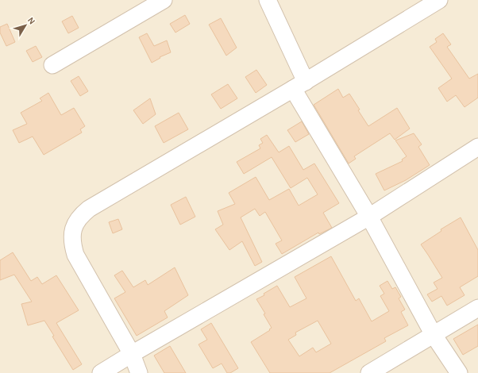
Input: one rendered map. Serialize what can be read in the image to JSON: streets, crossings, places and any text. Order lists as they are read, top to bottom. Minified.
{"north":"top right"}
